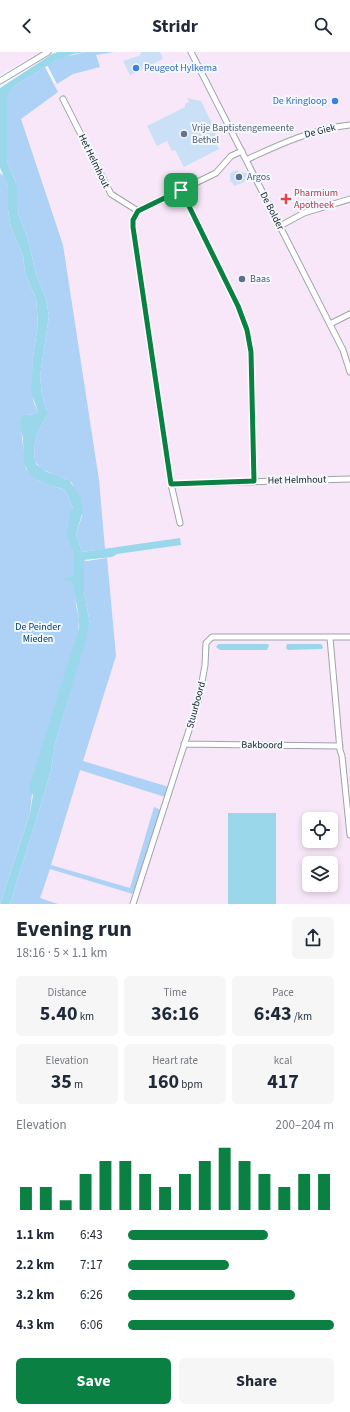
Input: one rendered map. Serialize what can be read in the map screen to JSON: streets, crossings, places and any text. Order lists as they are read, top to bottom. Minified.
{"streets":{"street":["De Giek","Het Helmhout","De Bolder","Stuurboord","Bakboord"]},"crossings":[["De Giek","De Bolder"],["Stuurboord","Bakboord"]],"parks":["De Peinder Mieden"],"places":{"other":["Peugeot Hylkema","De Kringloop","Vrije Baptistengemeente Bethel","Argos","Baas"],"health":["Pharmium Apotheek"]},"page":{"header":"Stridr","heading":["Evening run","18:16 · 5 × 1.1 km"],"stats":[["Distance","5.40 km"],["Time","36:16"],["Pace","6:43 /km"],["Elevation","35 m"],["Heart rate","160 bpm"],["kcal","417"]],"chart":["Elevation","200–204 m"],"list":[{"name":"1.1 km","note":"6:43"},{"name":"2.2 km","note":"7:17"},{"name":"3.2 km","note":"6:26"},{"name":"4.3 km","note":"6:06"}],"buttons":["Save","Share"]}}
